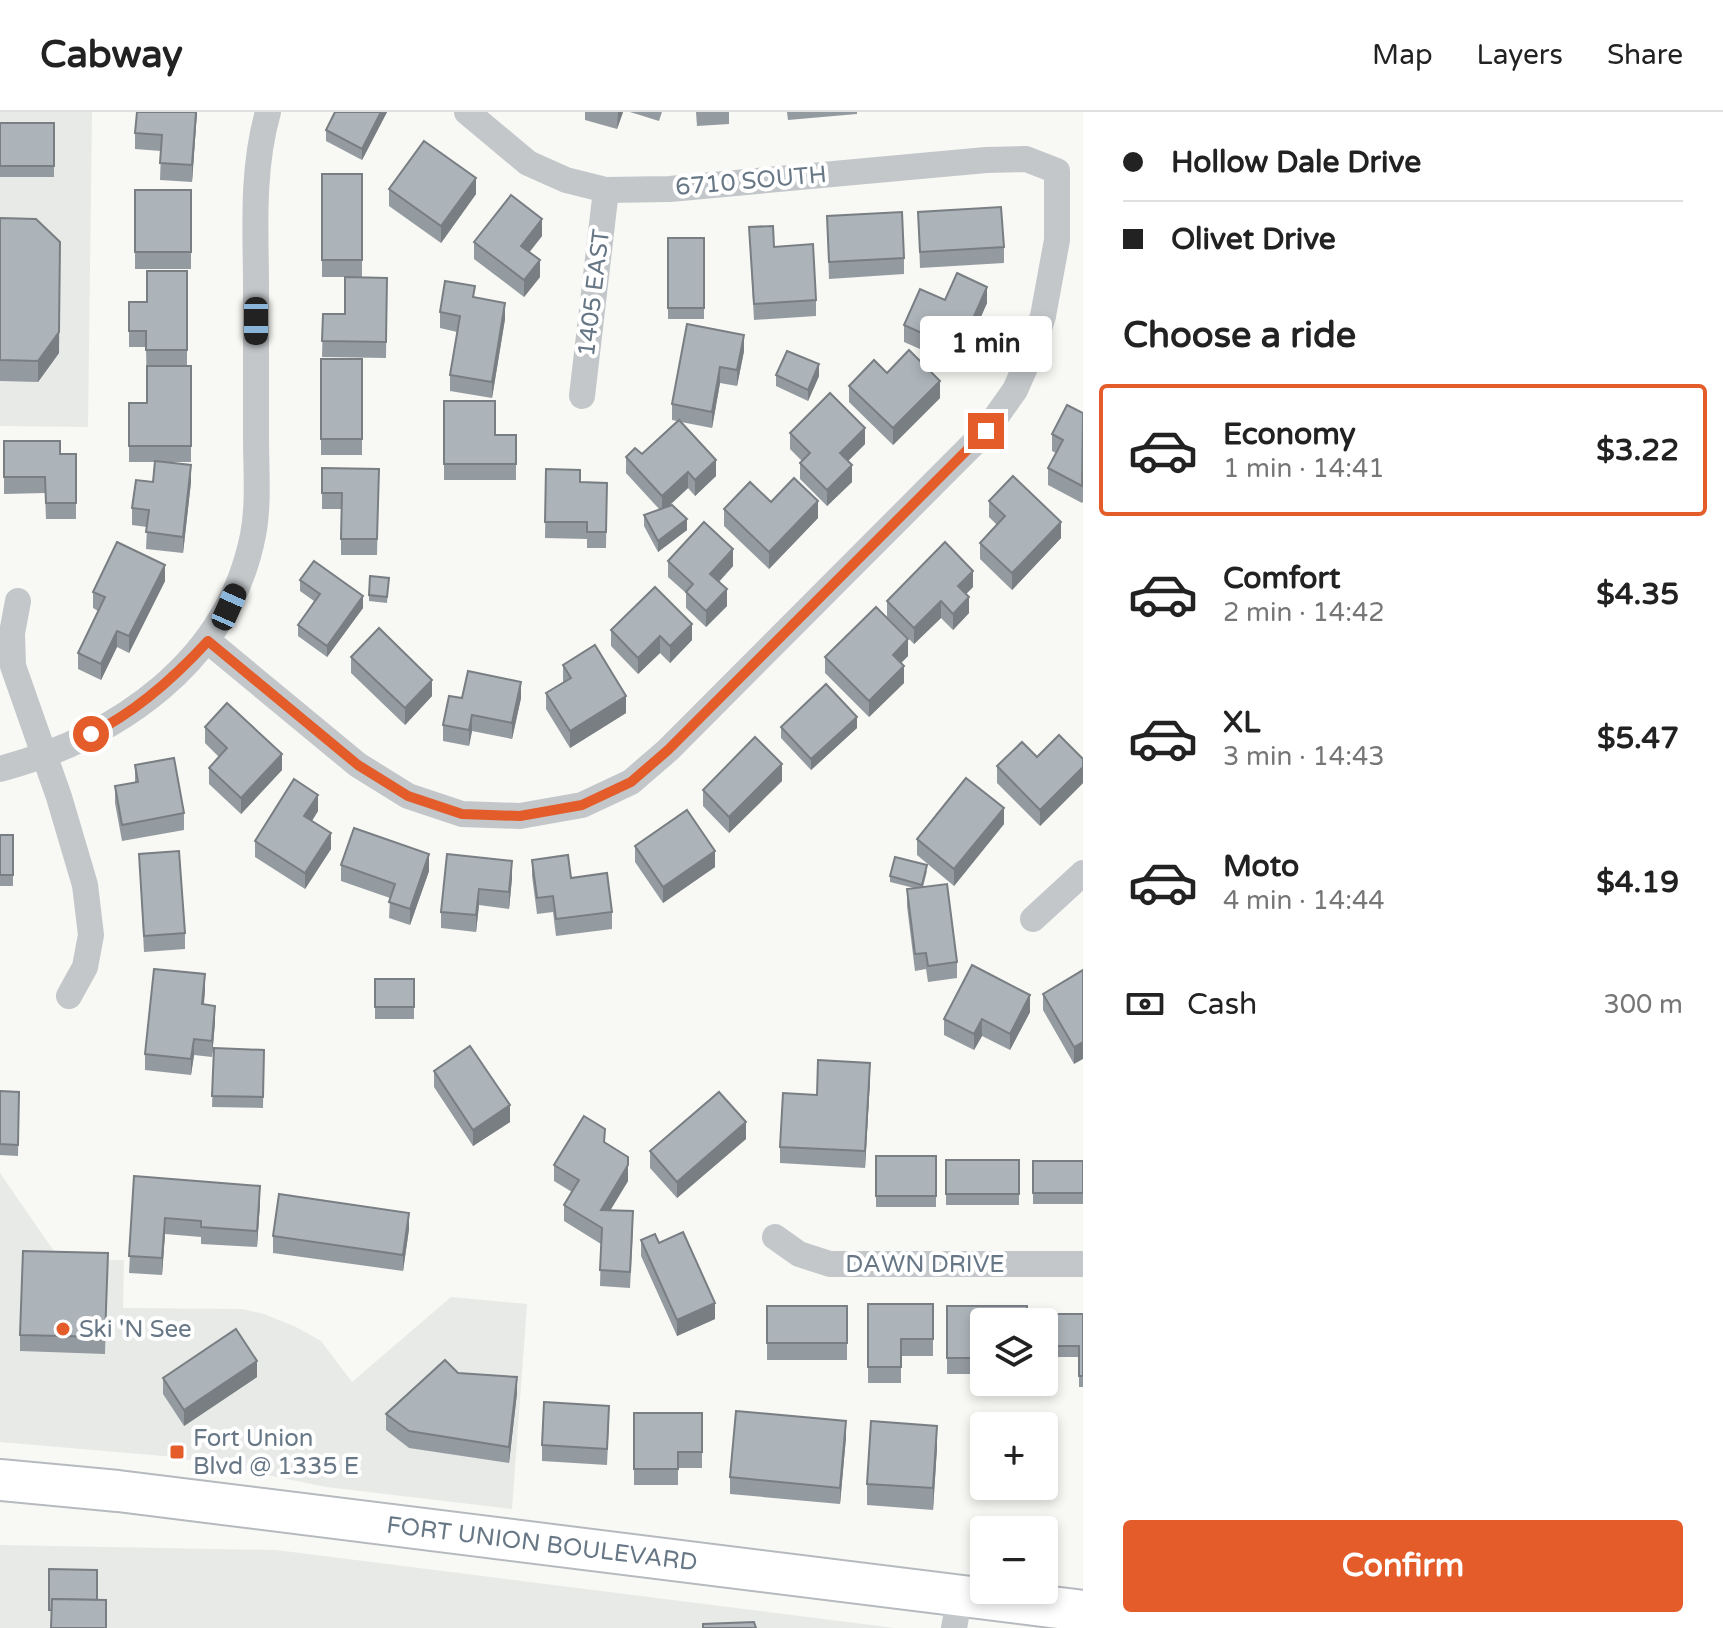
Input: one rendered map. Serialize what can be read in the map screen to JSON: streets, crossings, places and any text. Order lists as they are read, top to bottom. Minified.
{"streets":{"main road":["FORT UNION BOULEVARD"],"street":["6710 SOUTH","1405 EAST","DAWN DRIVE"]},"crossings":[["6710 SOUTH","1405 EAST"]],"places":{"other":["Ski 'N See"],"transit":["Fort Union Blvd @ 1335 E"]},"page":{"header":"Cabway","nav":["Map","Layers","Share"],"banner":["Hollow Dale Drive","Olivet Drive"],"heading":"Choose a ride","bubble":"1 min","list":[{"name":"Economy","note":"1 min · 14:41","value":"$3.22"},{"name":"Comfort","note":"2 min · 14:42","value":"$4.35"},{"name":"XL","note":"3 min · 14:43","value":"$5.47"},{"name":"Moto","note":"4 min · 14:44","value":"$4.19"}],"pay":["Cash","300 m"],"map_buttons":["+","−"],"buttons":"Confirm"}}
